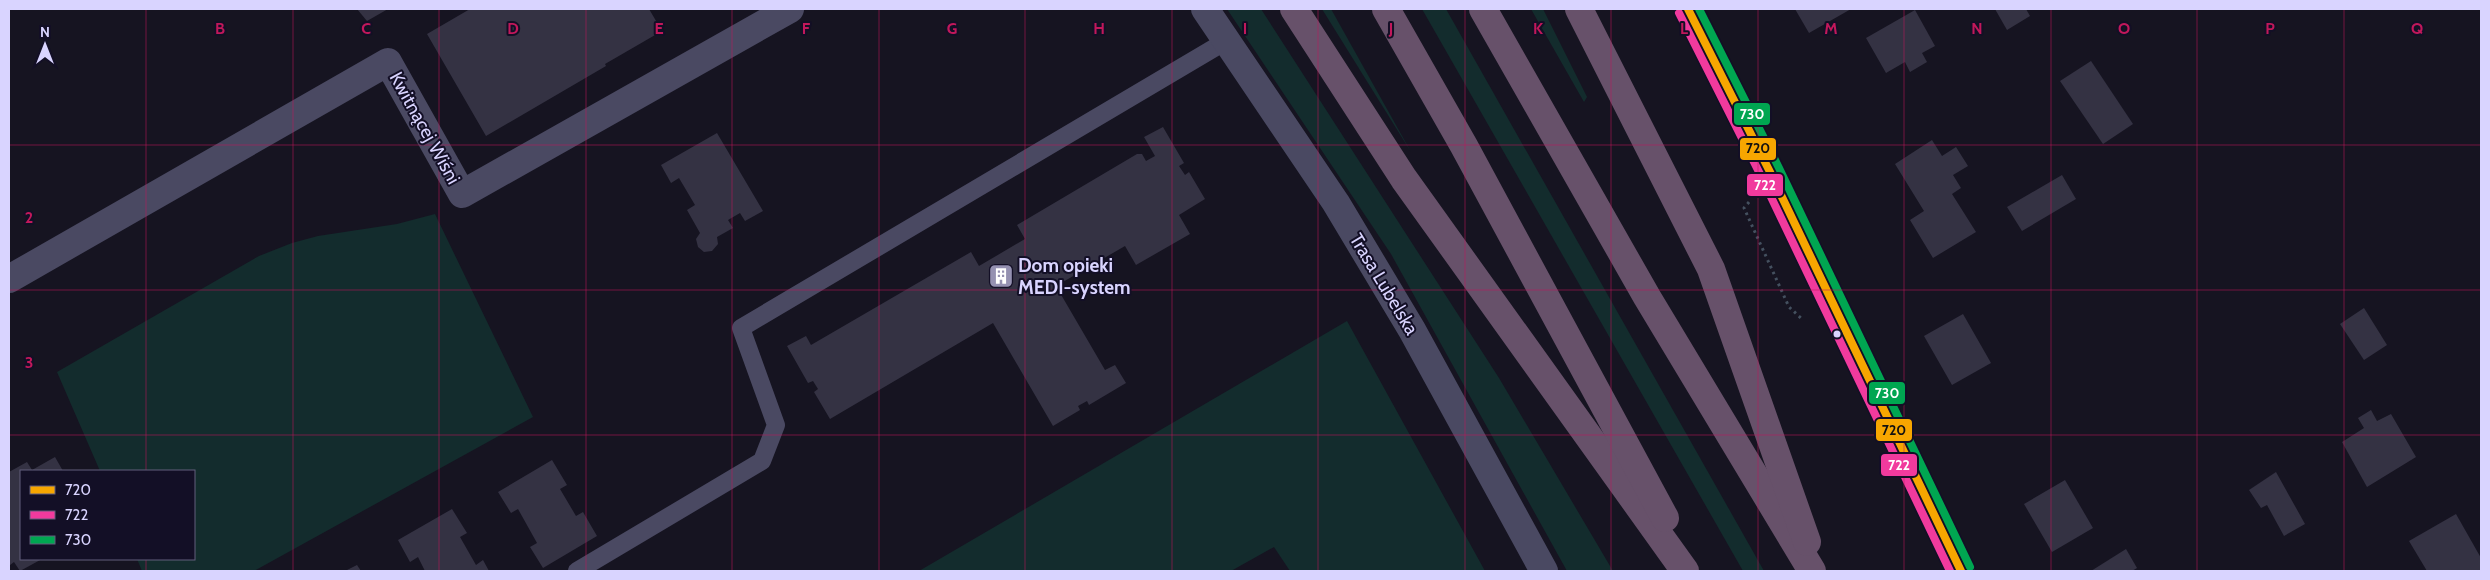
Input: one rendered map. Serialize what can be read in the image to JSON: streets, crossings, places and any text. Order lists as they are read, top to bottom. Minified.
{"streets":{"street":["Kwitnącej Wiśni","Trasa Lubelska"]},"places":{"building":["Dom opieki MEDI-system"]},"lines":["transit line 720","transit line 730","transit line 722"],"legend":["720","722","730"],"north":"top","grid":{"columns":["B","C","D","E","F","G","H","I","J","K","L","M","N","O","P","Q"],"rows":["2","3"]}}
